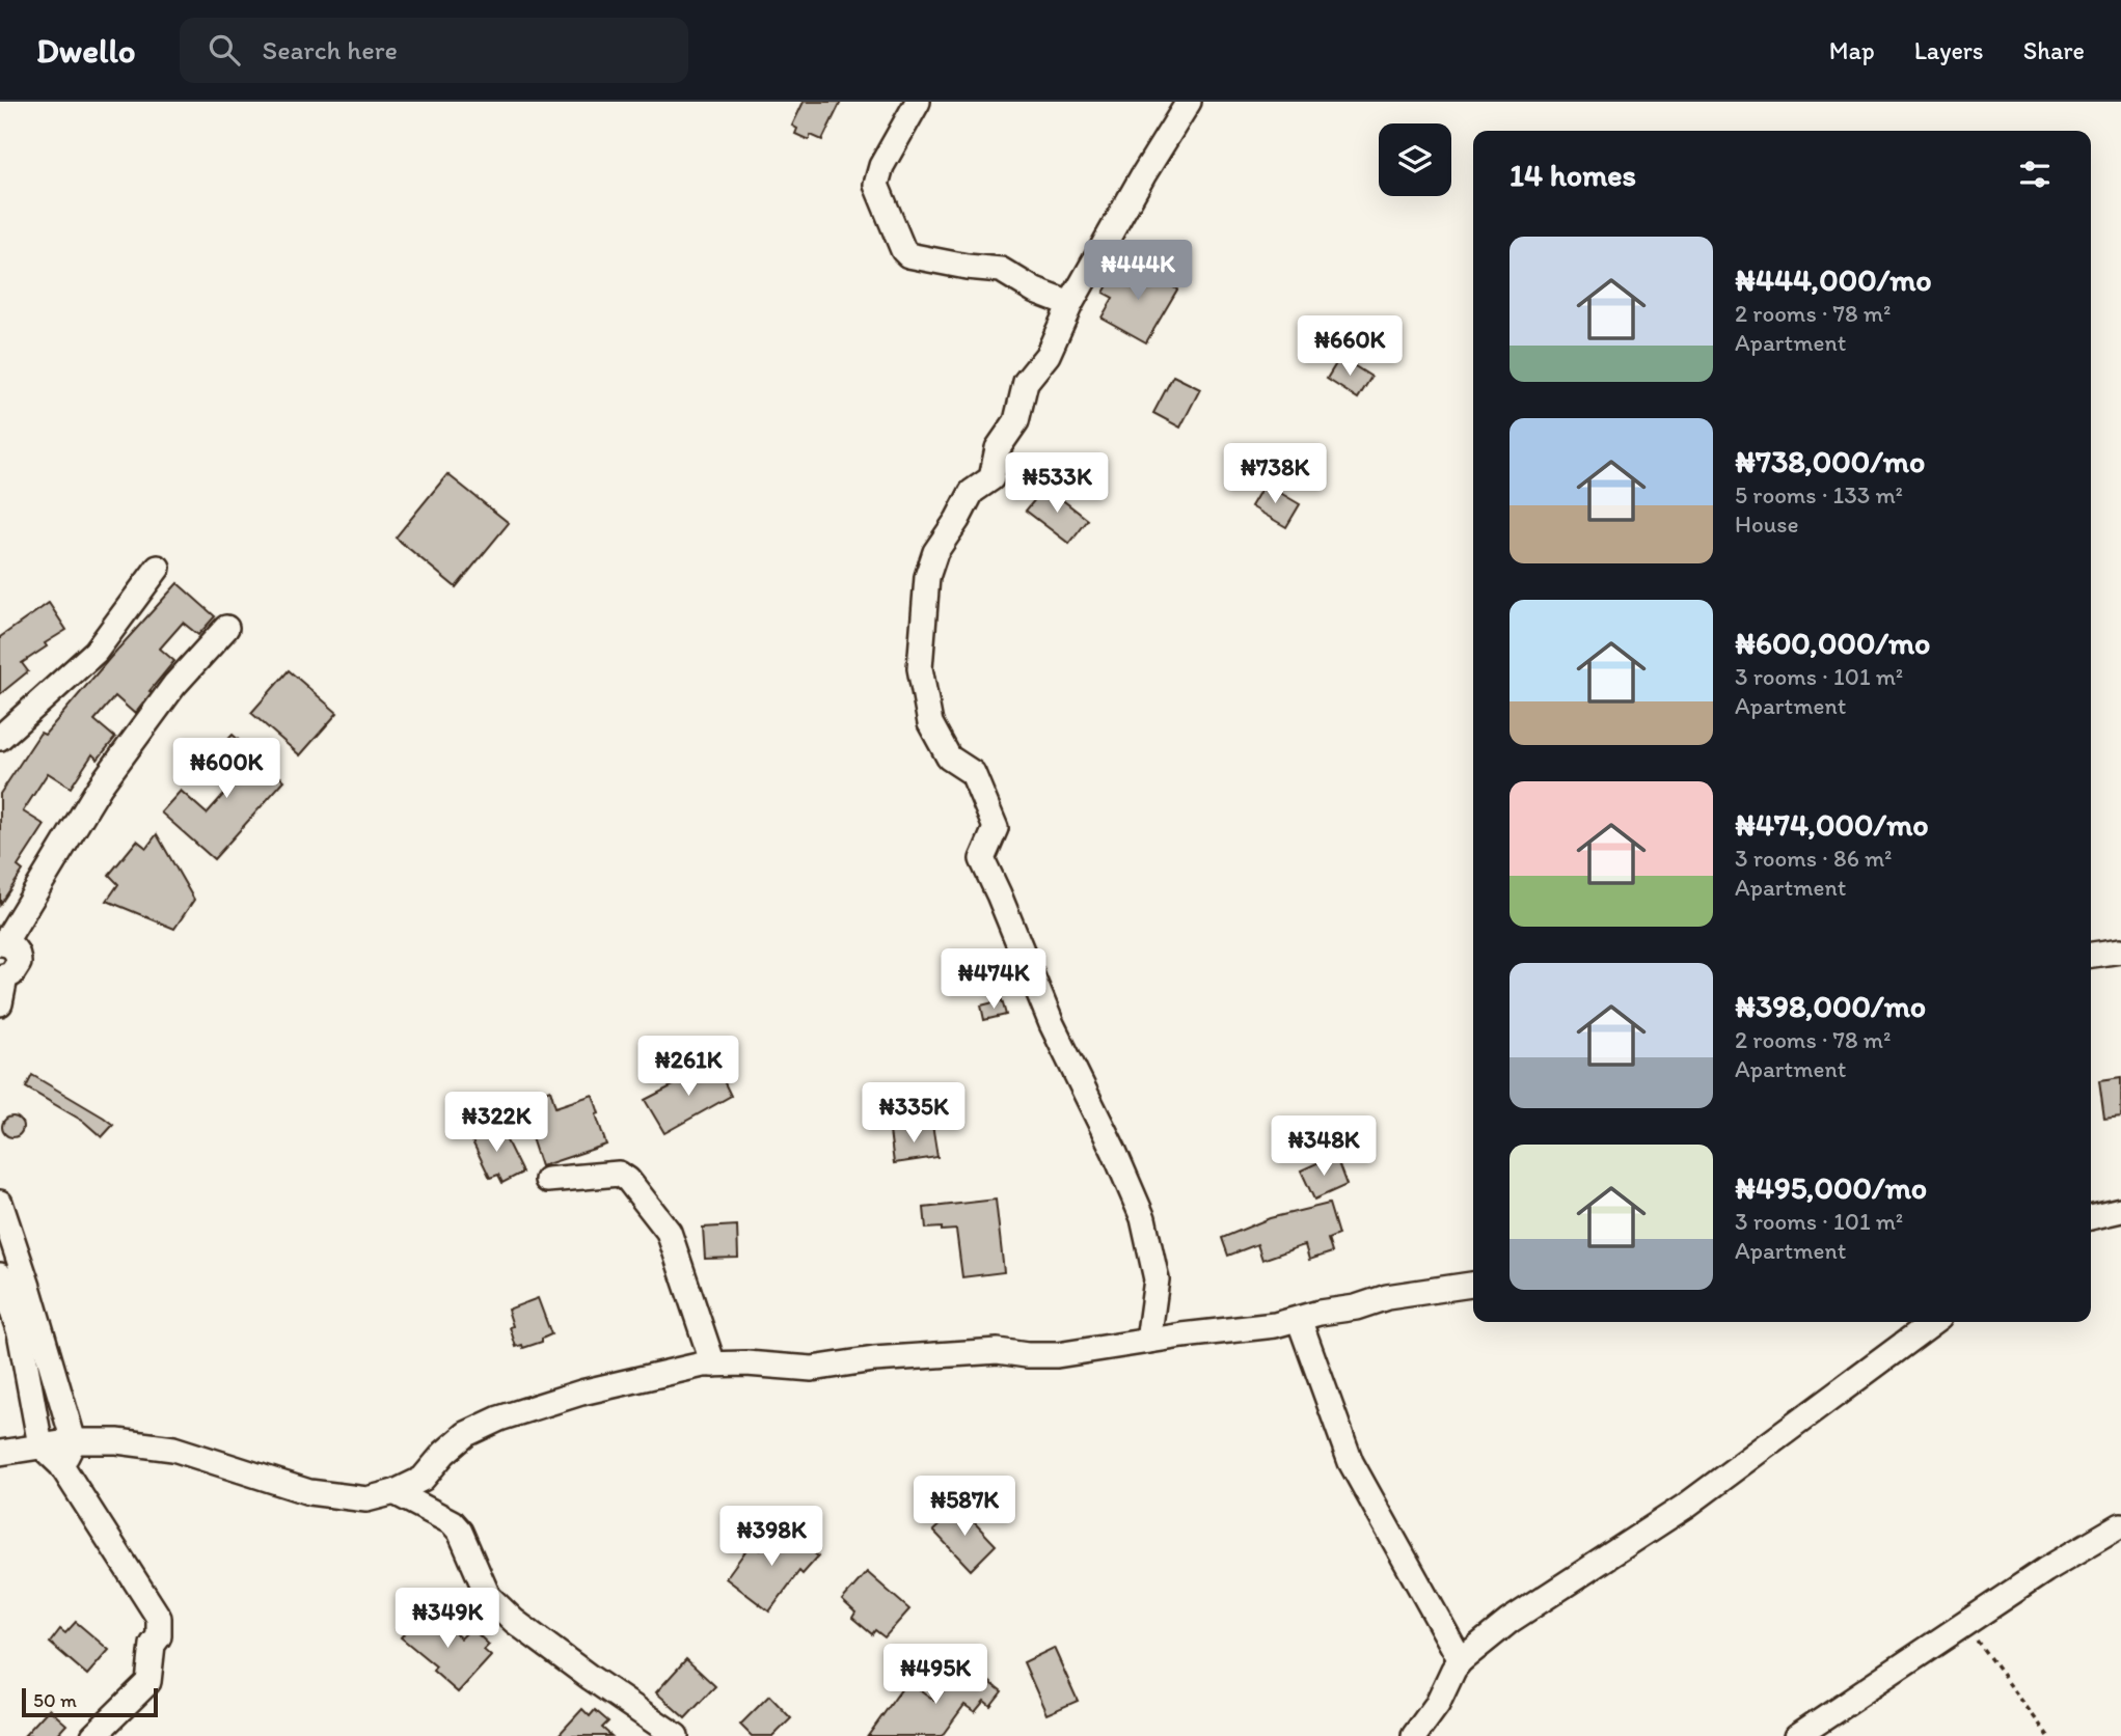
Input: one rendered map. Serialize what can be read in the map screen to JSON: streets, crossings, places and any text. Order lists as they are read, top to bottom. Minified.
{"scale_bar":"50 m","page":{"header":"Dwello","search":"Search here","nav":["Map","Layers","Share"],"heading":"14 homes","list":[{"name":"₦444,000/mo","note":"2 rooms · 78 m² · Apartment"},{"name":"₦738,000/mo","note":"5 rooms · 133 m² · House"},{"name":"₦600,000/mo","note":"3 rooms · 101 m² · Apartment"},{"name":"₦474,000/mo","note":"3 rooms · 86 m² · Apartment"},{"name":"₦398,000/mo","note":"2 rooms · 78 m² · Apartment"},{"name":"₦495,000/mo","note":"3 rooms · 101 m² · Apartment"}],"price":["₦444K","₦660K","₦738K","₦533K","₦600K","₦474K","₦261K","₦335K","₦322K","₦348K","₦587K","₦398K","₦349K","₦495K"],"scale":"50 m"}}
